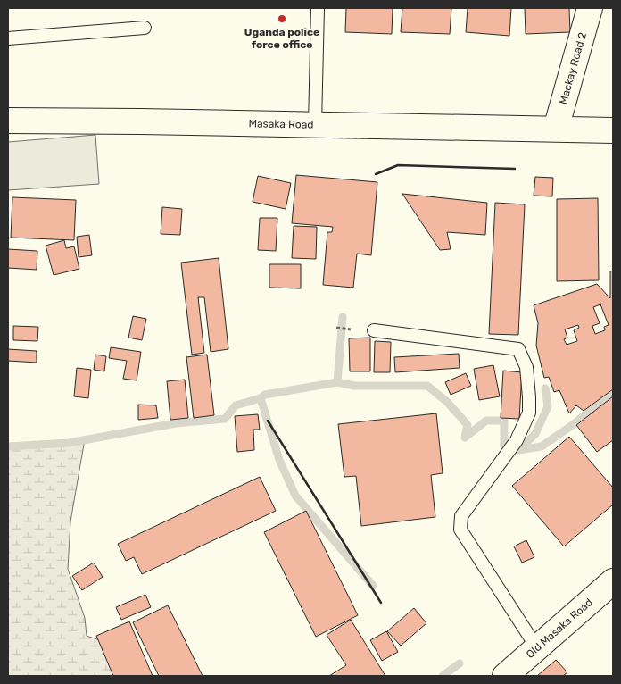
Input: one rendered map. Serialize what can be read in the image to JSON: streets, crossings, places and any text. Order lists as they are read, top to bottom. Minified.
{"streets":{"main road":["Mackay Road 2","Masaka Road","Old Masaka Road"]},"crossings":[["Mackay Road 2","Masaka Road"]],"places":["Uganda police force office"]}
